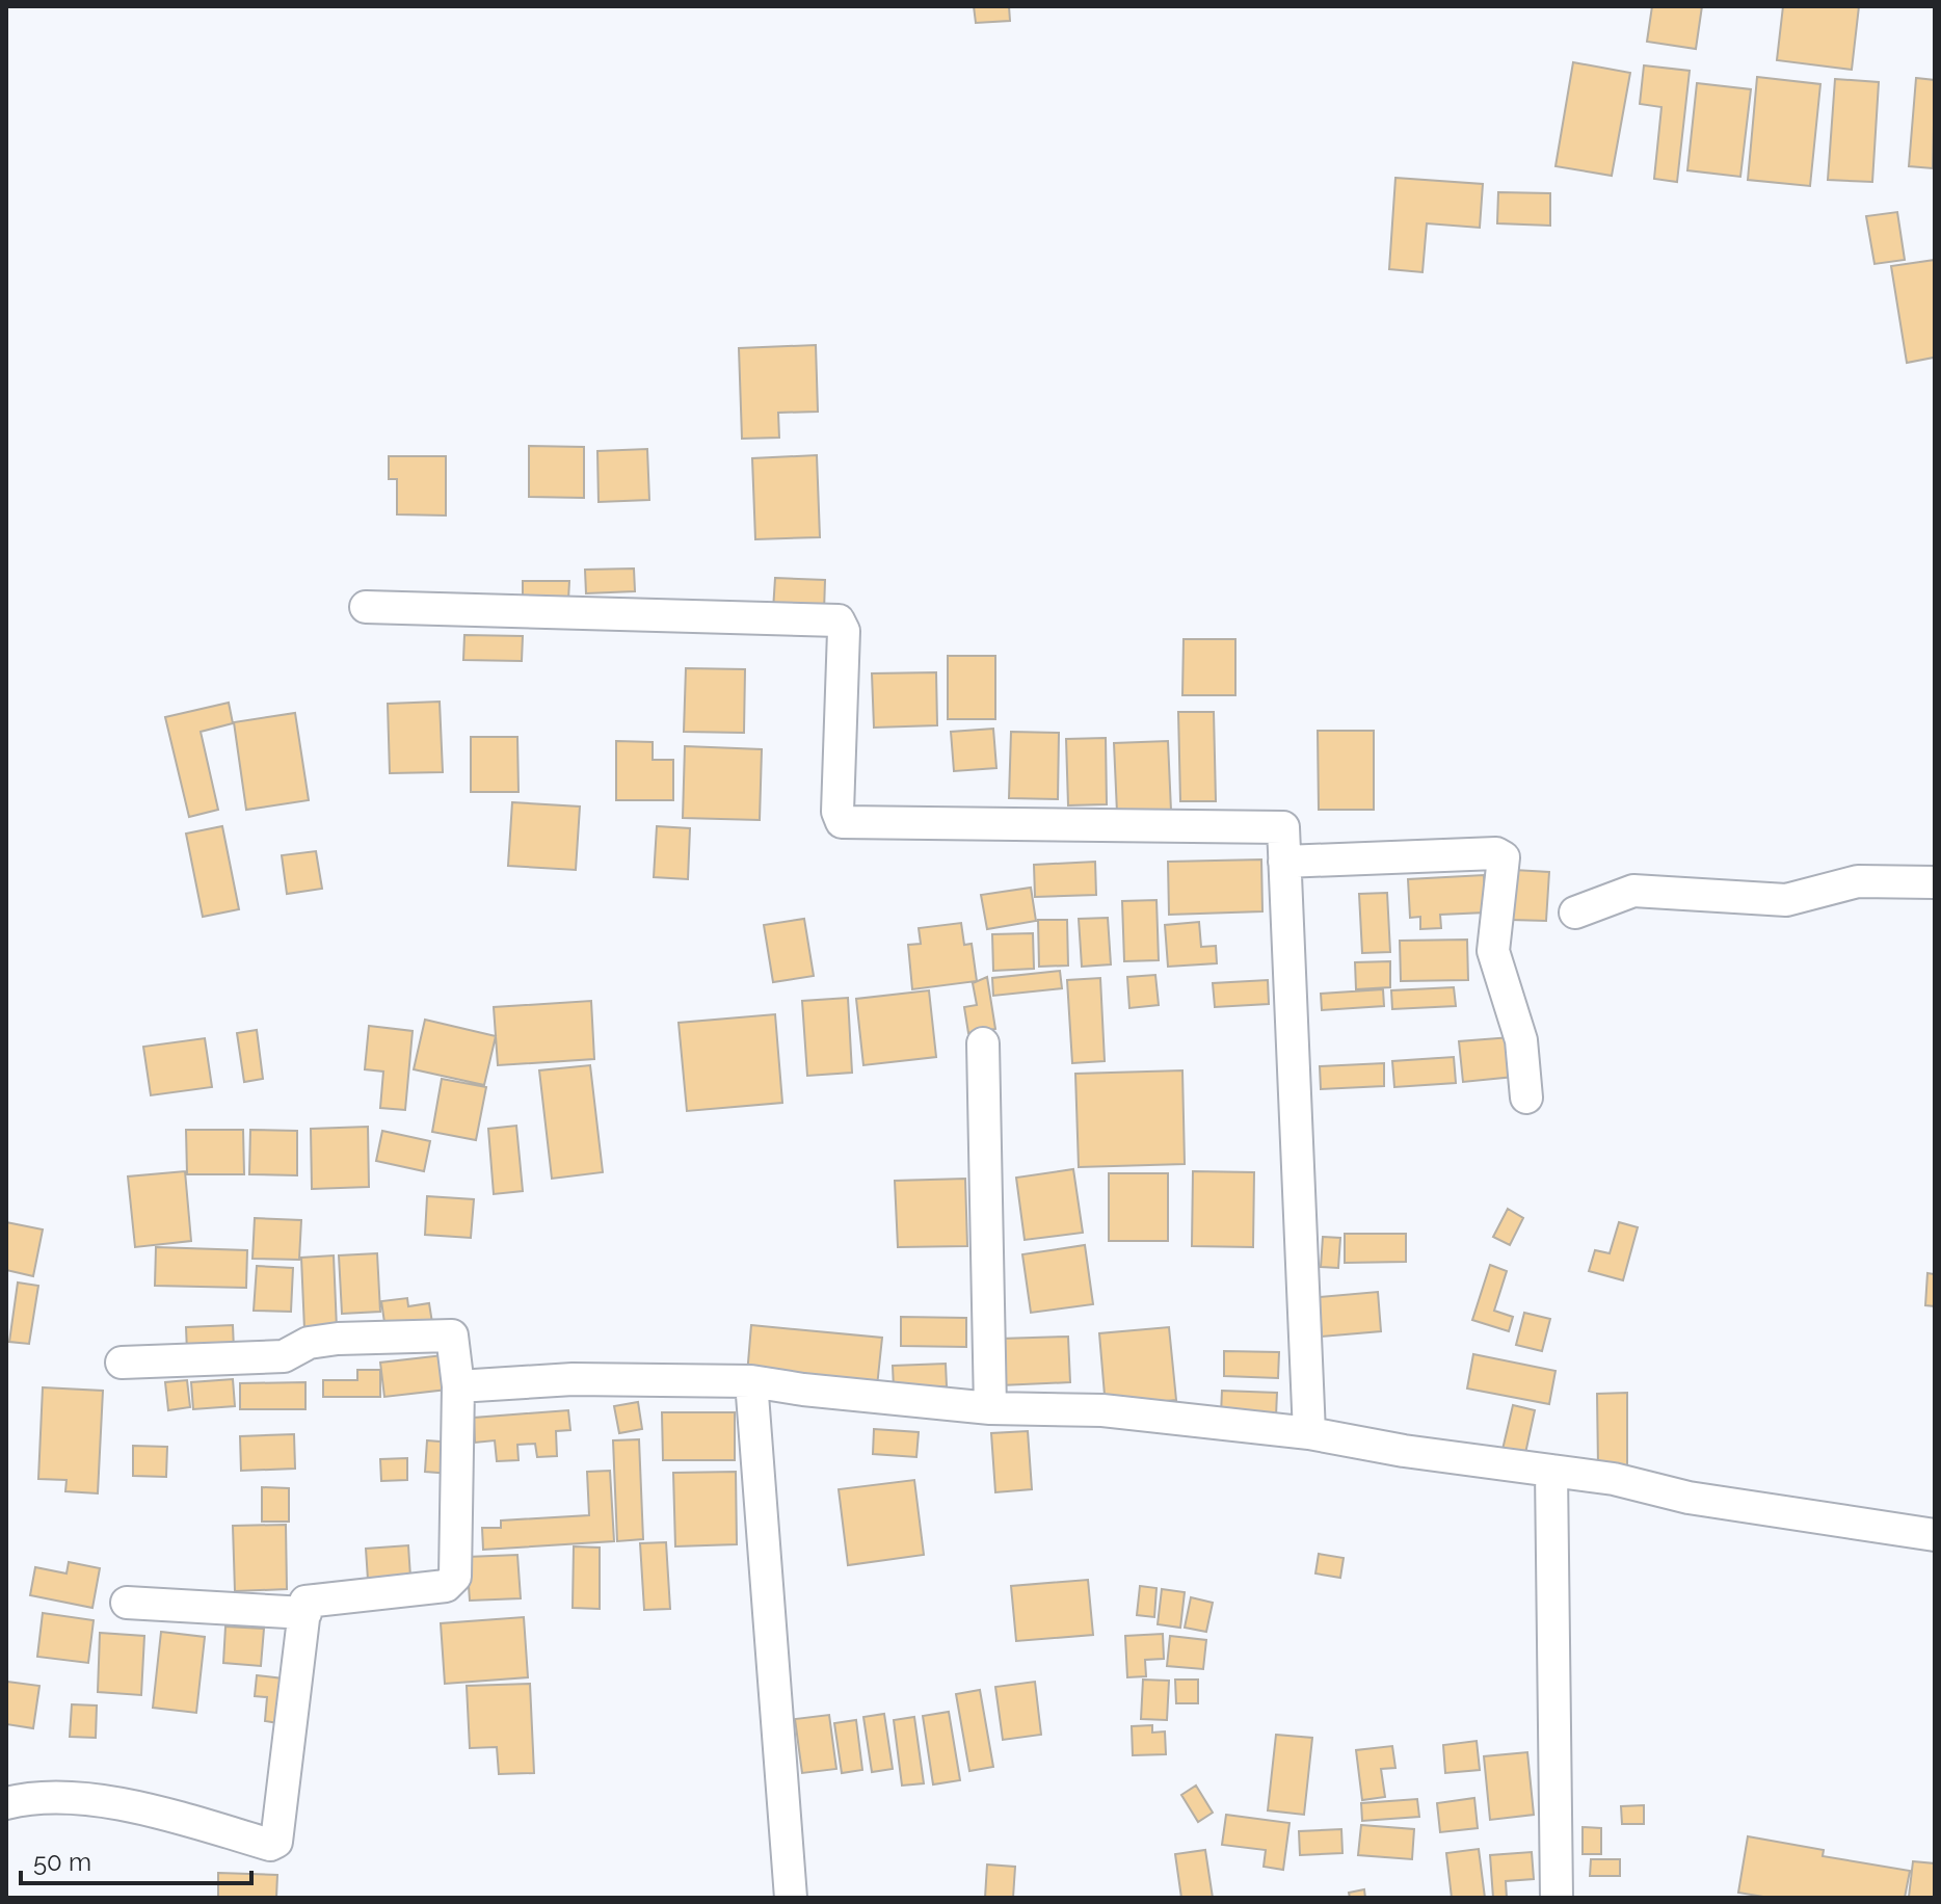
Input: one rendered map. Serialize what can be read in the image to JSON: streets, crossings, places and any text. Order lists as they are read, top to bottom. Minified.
{"scale_bar":"50 m"}
